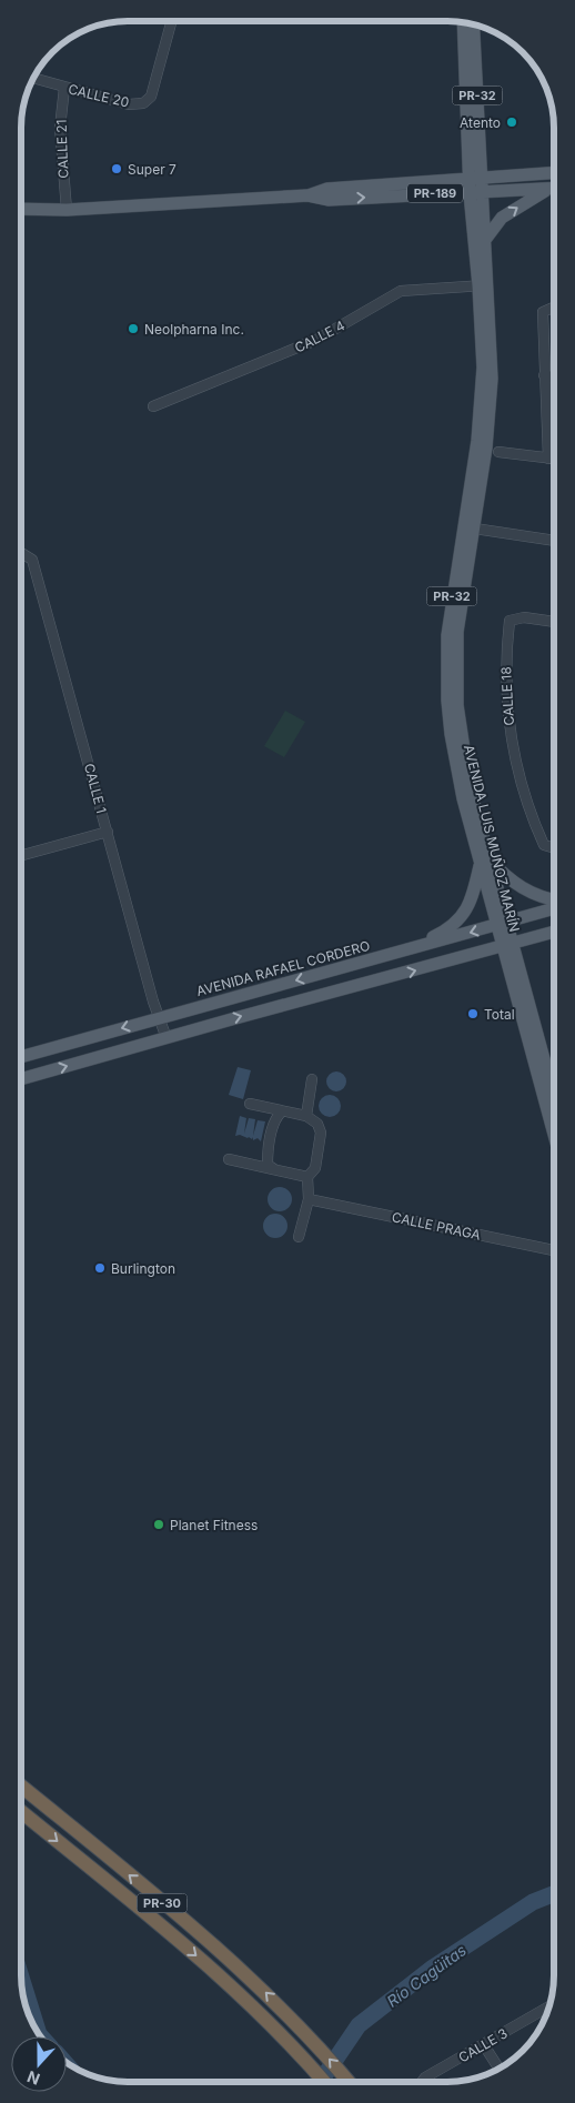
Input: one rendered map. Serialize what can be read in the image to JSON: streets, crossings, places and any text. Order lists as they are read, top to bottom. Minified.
{"streets":{"highway":["PR-30"],"main road":["PR-32","PR-189","AVENIDA LUIS MUÑOZ MARÍN","AVENIDA RAFAEL CORDERO"],"street":["CALLE 20","CALLE 21","CALLE 4","CALLE 18","CALLE 1","CALLE PRAGA","CALLE 3"]},"crossings":[["CALLE 20","CALLE 21"],["CALLE 21","PR-189"],["PR-189","AVENIDA LUIS MUÑOZ MARÍN"],["CALLE 4","AVENIDA LUIS MUÑOZ MARÍN"],["CALLE 1","AVENIDA RAFAEL CORDERO"],["AVENIDA LUIS MUÑOZ MARÍN","AVENIDA RAFAEL CORDERO"]],"water":["Río Cagüitas"],"places":["Atento","Super 7","Neolpharna Inc.","Total","Burlington","Planet Fitness"],"north":"bottom"}
